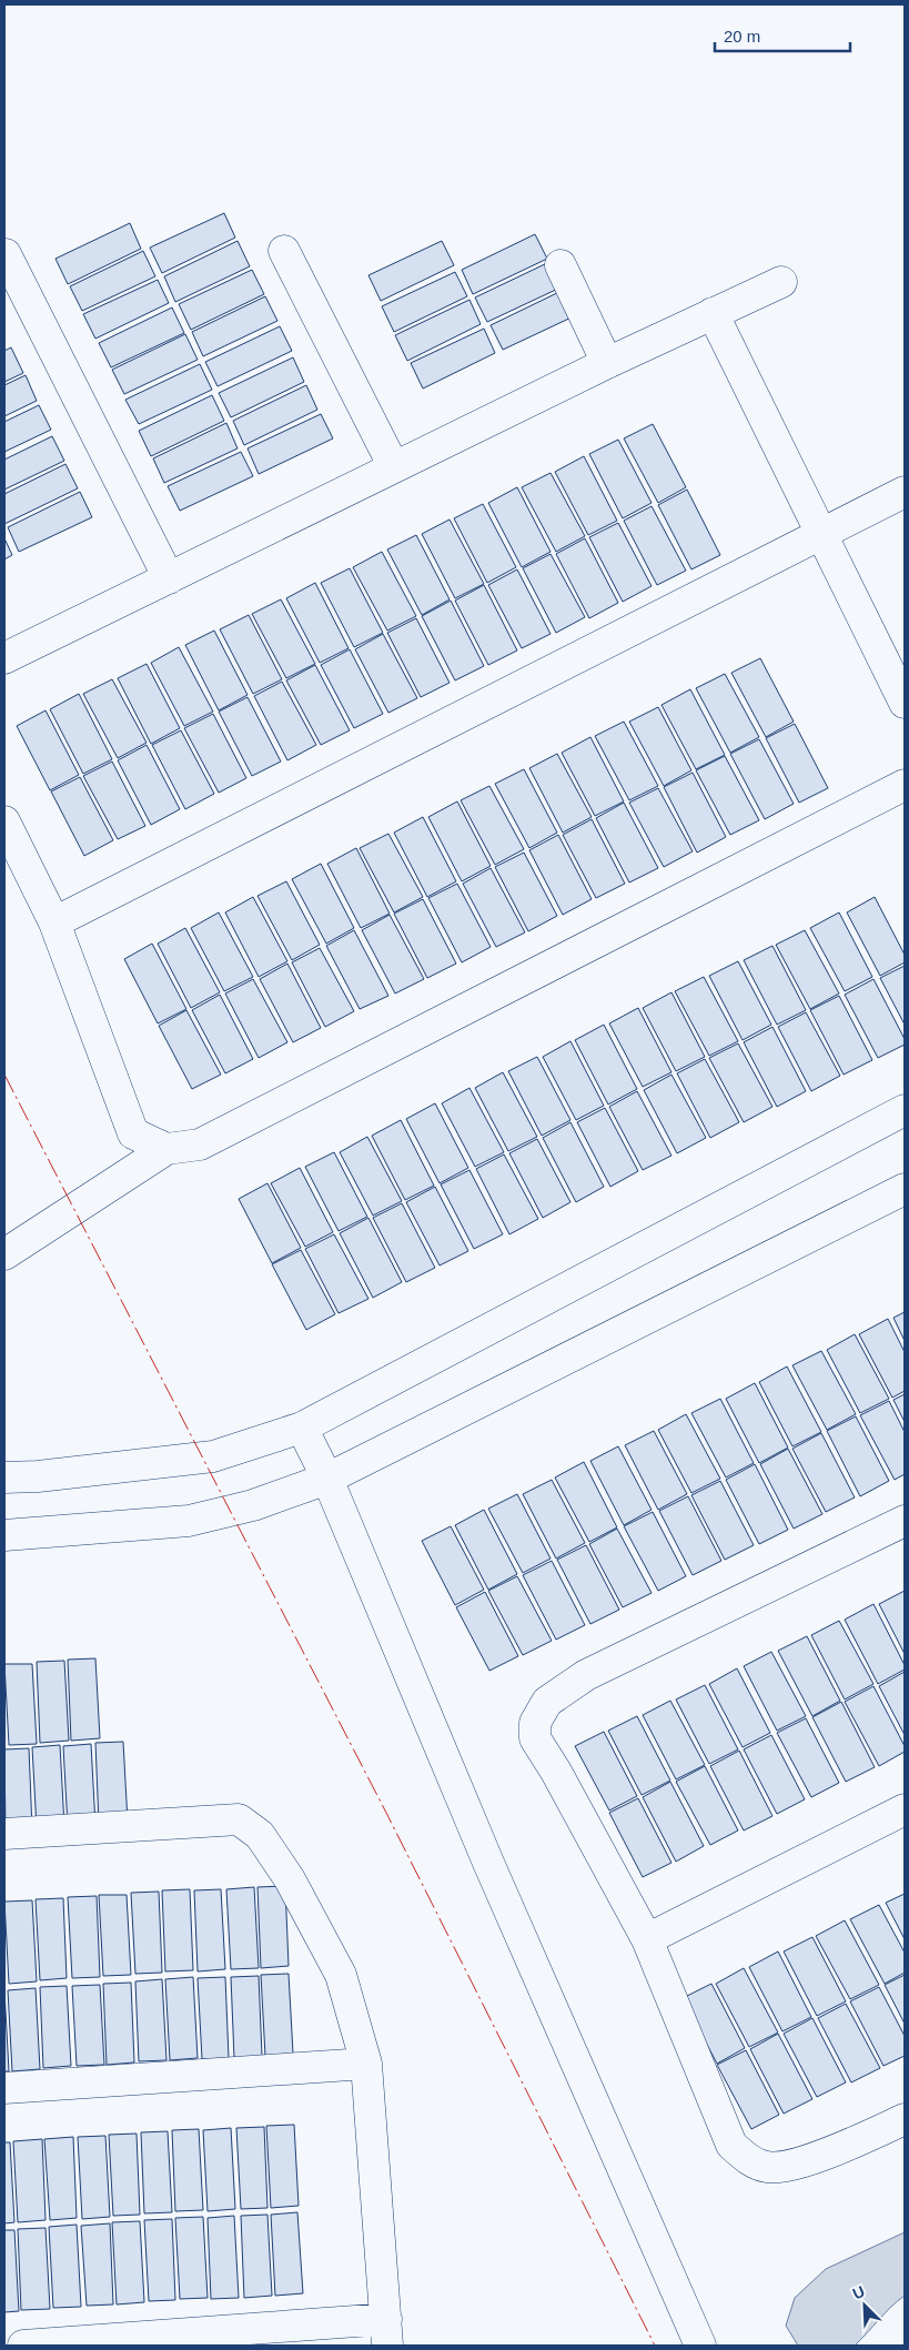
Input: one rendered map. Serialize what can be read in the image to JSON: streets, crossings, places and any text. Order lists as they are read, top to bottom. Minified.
{"scale_bar":"20 m","north":"top left"}
